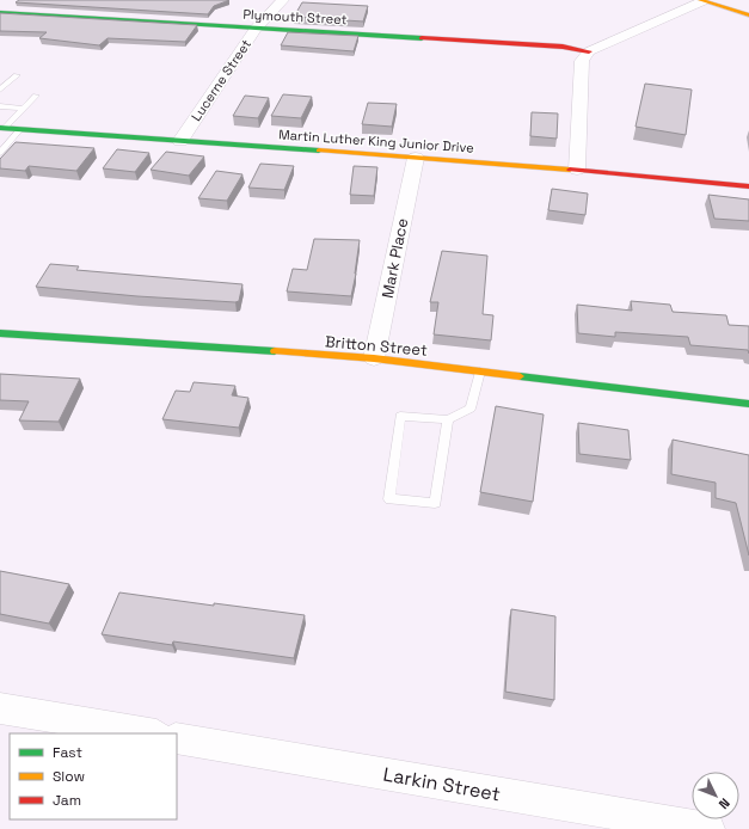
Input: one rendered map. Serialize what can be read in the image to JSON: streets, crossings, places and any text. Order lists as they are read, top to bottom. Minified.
{"streets":{"street":["Plymouth Street","Lucerne Street","Martin Luther King Junior Drive","Mark Place","Britton Street","Larkin Street"]},"crossings":[["Plymouth Street","Lucerne Street"],["Lucerne Street","Martin Luther King Junior Drive"],["Martin Luther King Junior Drive","Mark Place"],["Mark Place","Britton Street"]],"legend":["Fast","Slow","Jam"],"north":"bottom right"}
